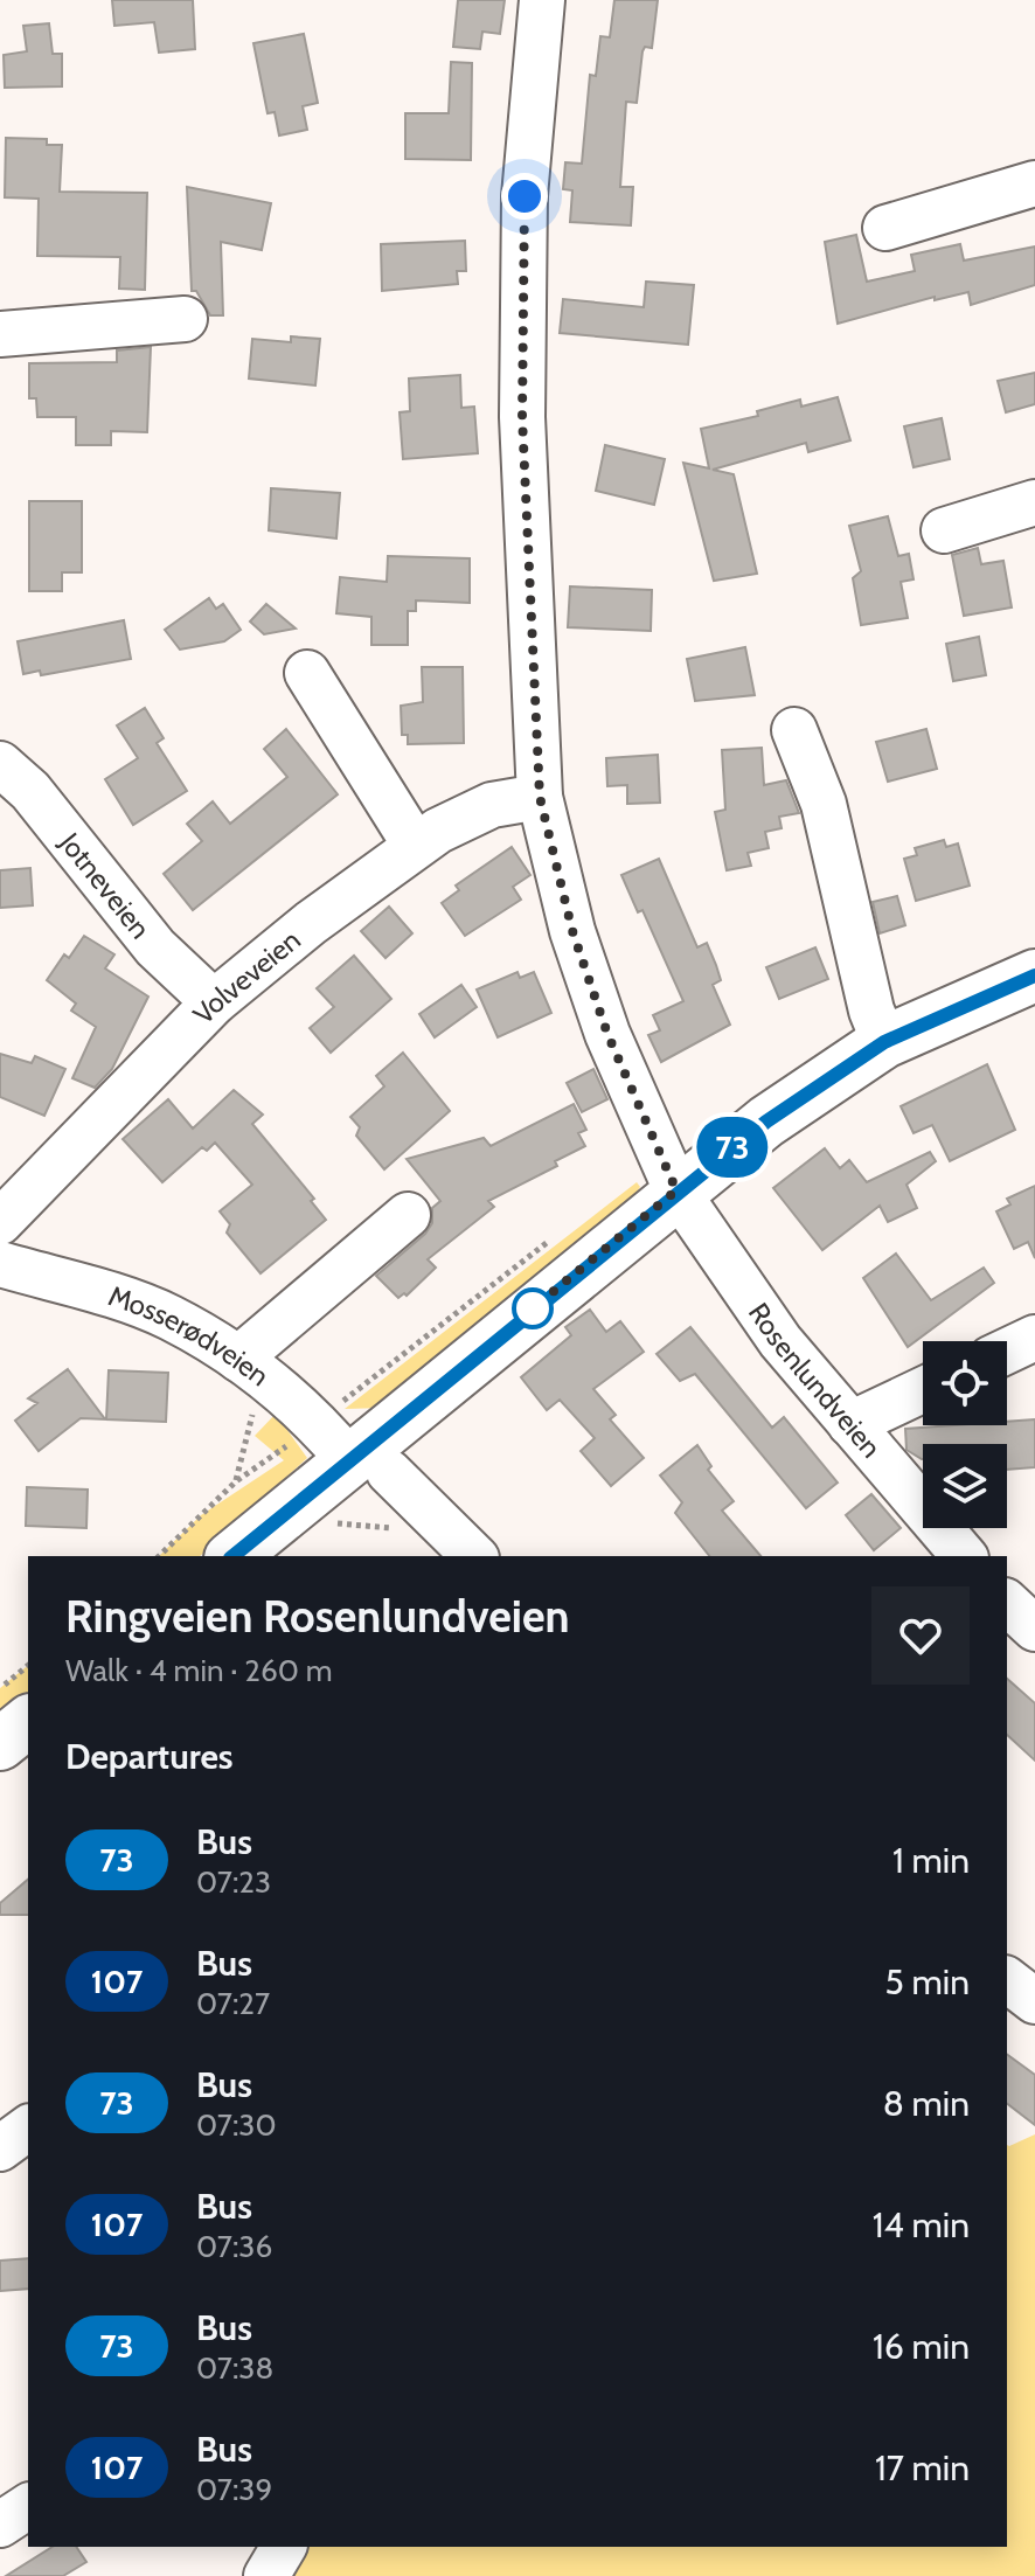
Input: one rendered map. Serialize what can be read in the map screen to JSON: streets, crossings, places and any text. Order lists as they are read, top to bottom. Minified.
{"streets":{"street":["Jotneveien","Volveveien","Mosserødveien","Rosenlundveien"]},"crossings":[["Jotneveien","Volveveien"],["Volveveien","Rosenlundveien"]],"lines":["bus line 73"],"page":{"on_map":"73","heading":[["Ringveien Rosenlundveien","Walk · 4 min · 260 m"],"Departures"],"list":[{"mark":"73","name":"Bus","note":"07:23","value":"1 min"},{"mark":"107","name":"Bus","note":"07:27","value":"5 min"},{"mark":"73","name":"Bus","note":"07:30","value":"8 min"},{"mark":"107","name":"Bus","note":"07:36","value":"14 min"},{"mark":"73","name":"Bus","note":"07:38","value":"16 min"},{"mark":"107","name":"Bus","note":"07:39","value":"17 min"}]}}
